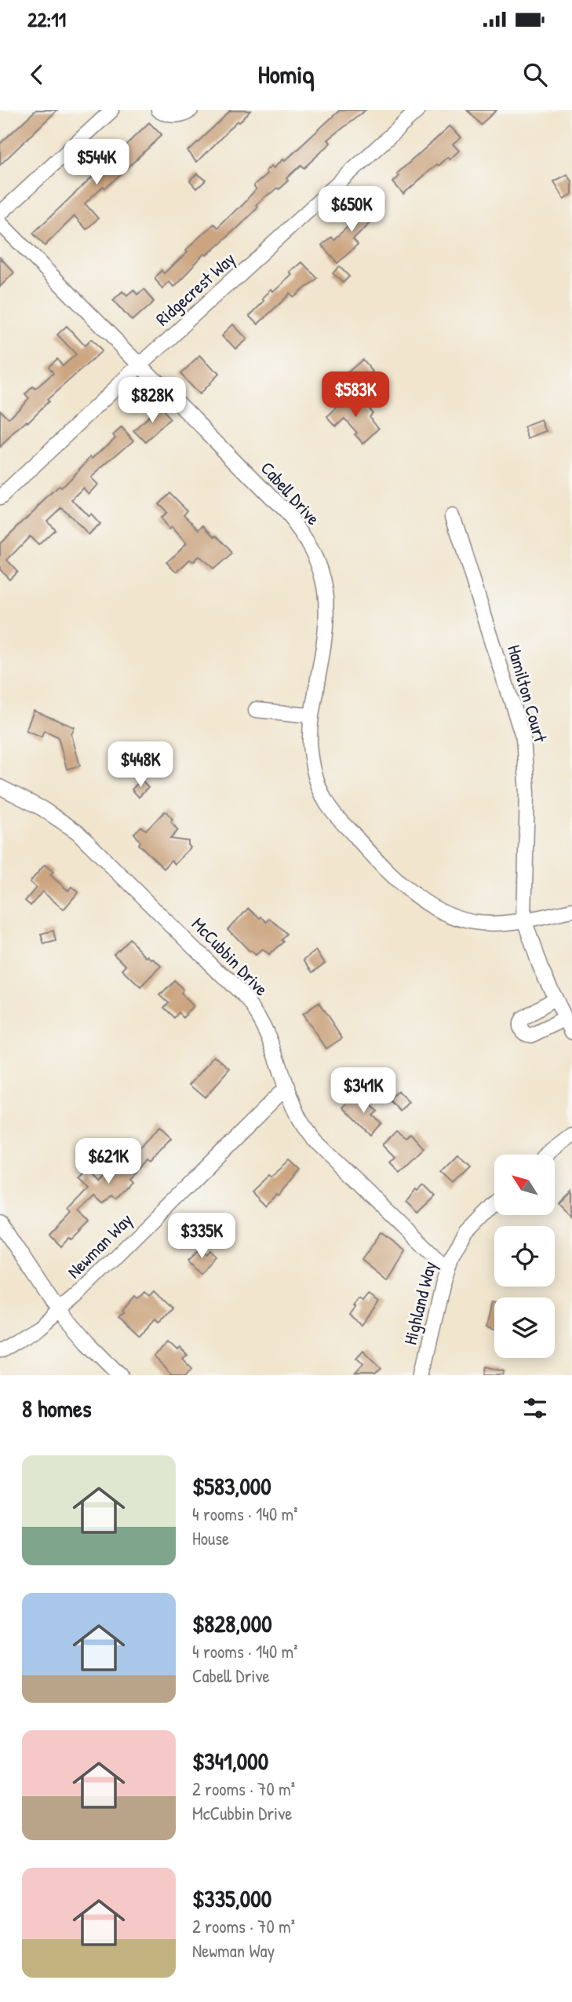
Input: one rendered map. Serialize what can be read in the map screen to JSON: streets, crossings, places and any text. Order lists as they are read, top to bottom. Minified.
{"streets":{"street":["Ridgecrest Way","Cabell Drive","Hamilton Court","McCubbin Drive","Newman Way","Highland Way"]},"crossings":[["Ridgecrest Way","Cabell Drive"],["Cabell Drive","Hamilton Court"],["McCubbin Drive","Newman Way"],["McCubbin Drive","Highland Way"]],"north":"top left","page":{"status":"22:11","header":"Homiq","price":["$544K","$650K","$583K","$828K","$448K","$341K","$621K","$335K"],"heading":"8 homes","list":[{"name":"$583,000","note":"4 rooms · 140 m² · House"},{"name":"$828,000","note":"4 rooms · 140 m² · Cabell Drive"},{"name":"$341,000","note":"2 rooms · 70 m² · McCubbin Drive"},{"name":"$335,000","note":"2 rooms · 70 m² · Newman Way"}]}}
